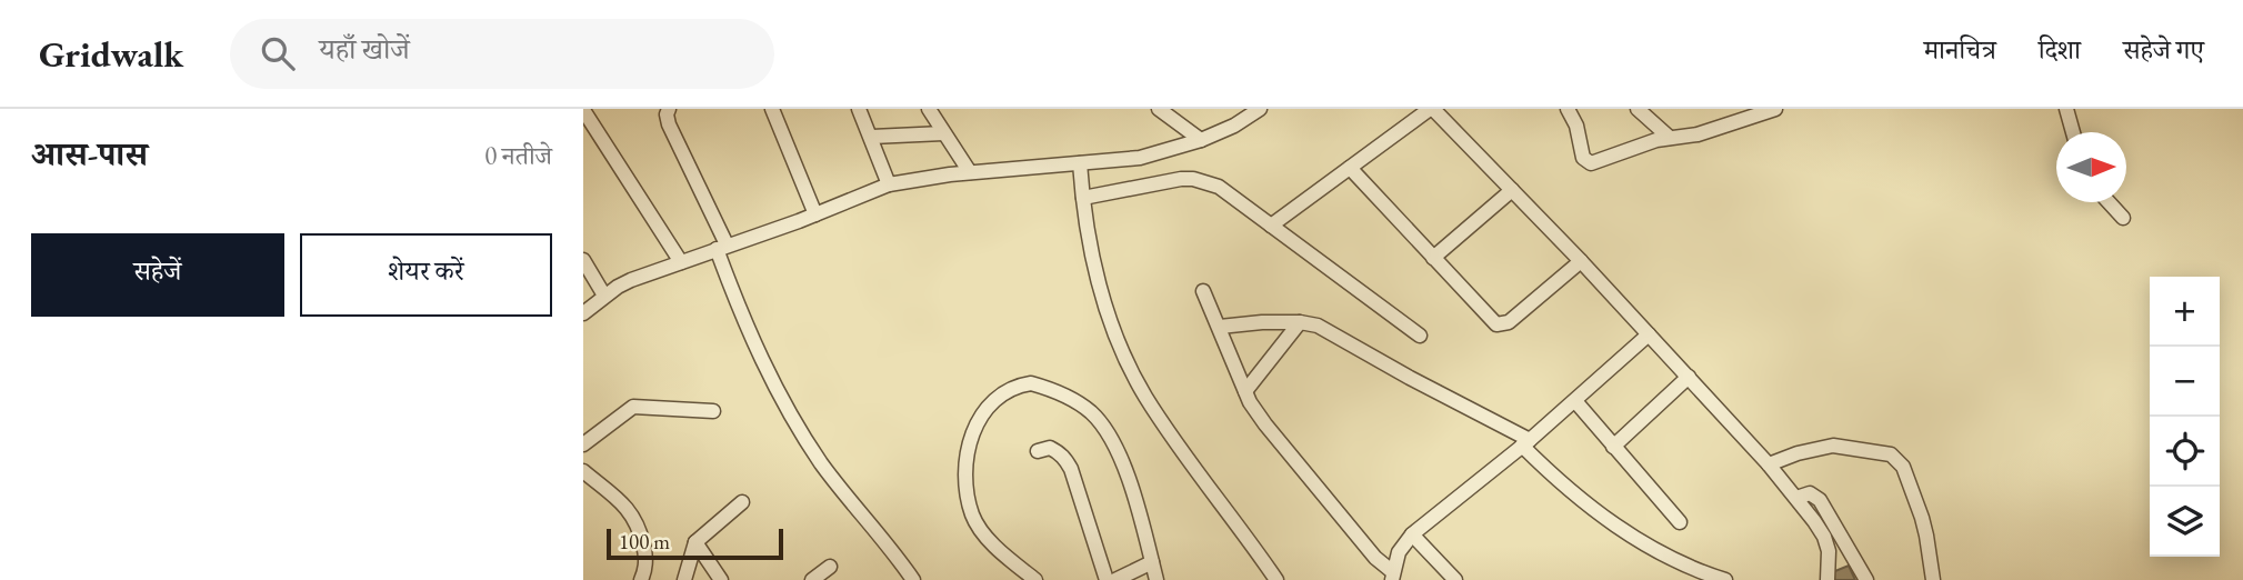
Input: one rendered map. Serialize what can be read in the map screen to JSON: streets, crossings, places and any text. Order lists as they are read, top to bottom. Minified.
{"scale_bar":"100 m","north":"right","page":{"header":"Gridwalk","search":"यहाँ खोजें","nav":["मानचित्र","दिशा","सहेजे गए"],"heading":["आस-पास","0 नतीजे"],"buttons":["सहेजें","शेयर करें"],"map_buttons":["+","−"],"scale":"100 m"}}
